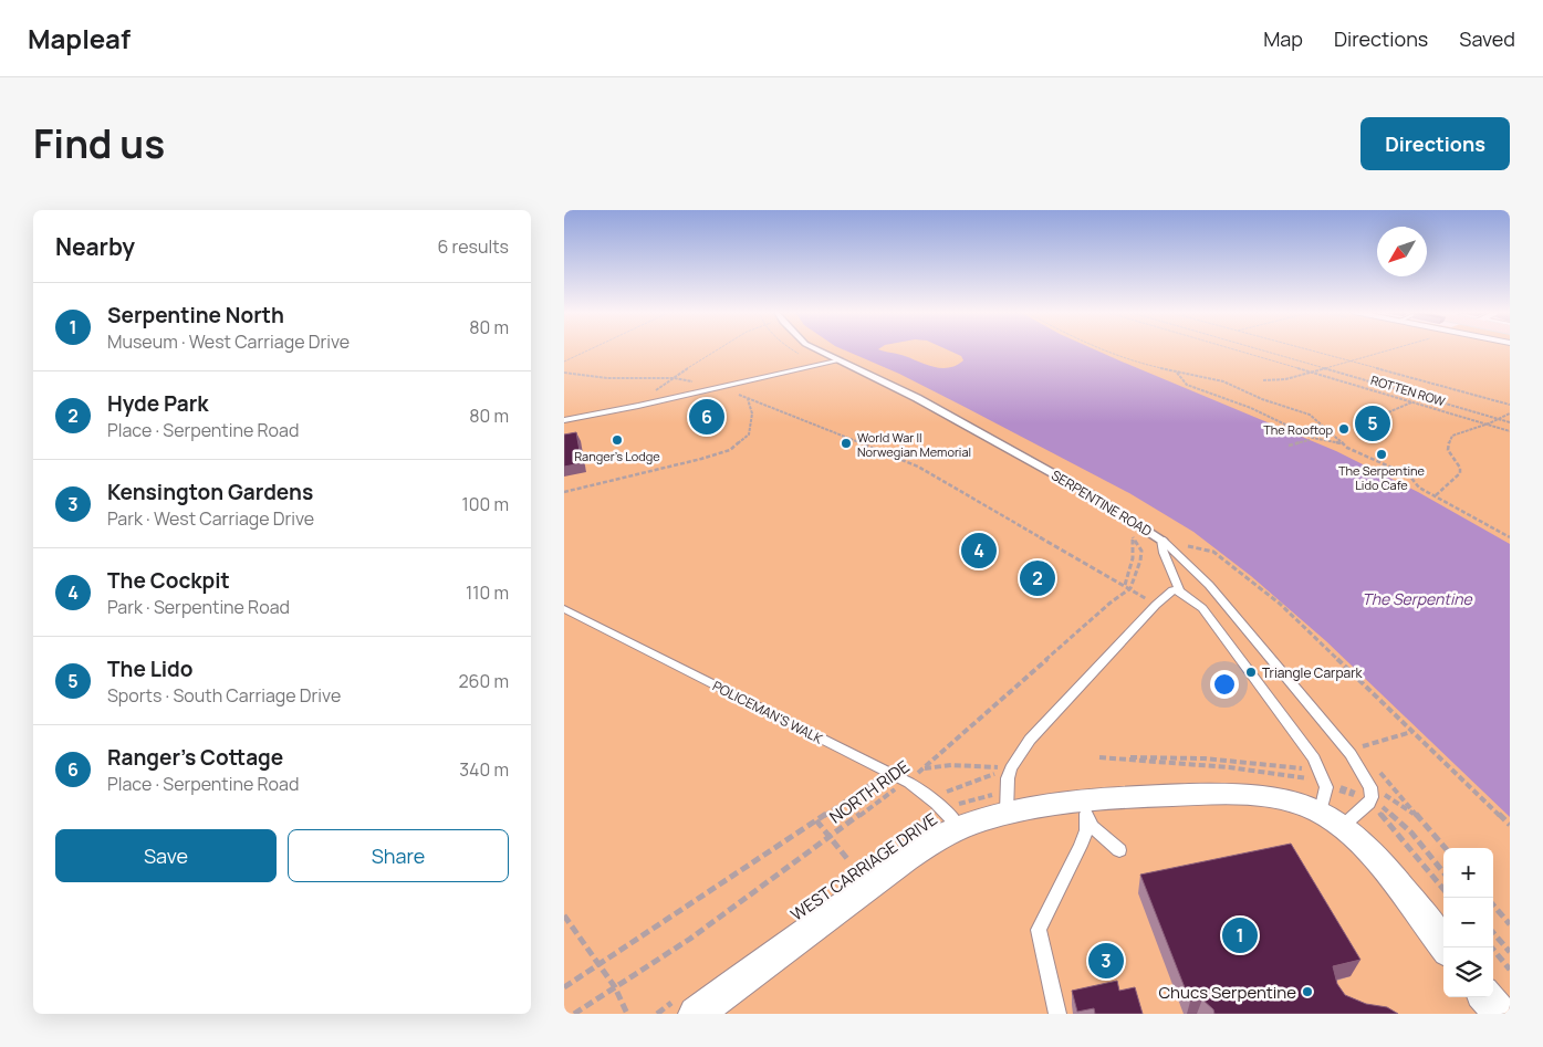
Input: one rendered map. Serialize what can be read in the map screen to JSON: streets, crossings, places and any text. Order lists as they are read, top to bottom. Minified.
{"streets":{"street":["SERPENTINE ROAD","WEST CARRIAGE DRIVE"],"lane":["POLICEMAN'S WALK"],"path":["ROTTEN ROW","NORTH RIDE"]},"crossings":[["POLICEMAN'S WALK","NORTH RIDE"],["POLICEMAN'S WALK","WEST CARRIAGE DRIVE"]],"water":["The Serpentine"],"places":["The Rooftop","Ranger's Lodge","World War II Norwegian Memorial","The Serpentine Lido Cafe","Triangle Carpark","Chucs Serpentine"],"north":"bottom left","page":{"header":"Mapleaf","nav":["Map","Directions","Saved"],"title":"Find us","buttons":["Directions",["Save","Share"]],"heading":["Nearby","6 results"],"list":[{"mark":"1","name":"Serpentine North","note":"Museum · West Carriage Drive","value":"80 m"},{"mark":"2","name":"Hyde Park","note":"Place · Serpentine Road","value":"80 m"},{"mark":"3","name":"Kensington Gardens","note":"Park · West Carriage Drive","value":"100 m"},{"mark":"4","name":"The Cockpit","note":"Park · Serpentine Road","value":"110 m"},{"mark":"5","name":"The Lido","note":"Sports · South Carriage Drive","value":"260 m"},{"mark":"6","name":"Ranger's Cottage","note":"Place · Serpentine Road","value":"340 m"}],"pins":["6","5","4","2","1","3"],"map_buttons":["+","−"]}}
